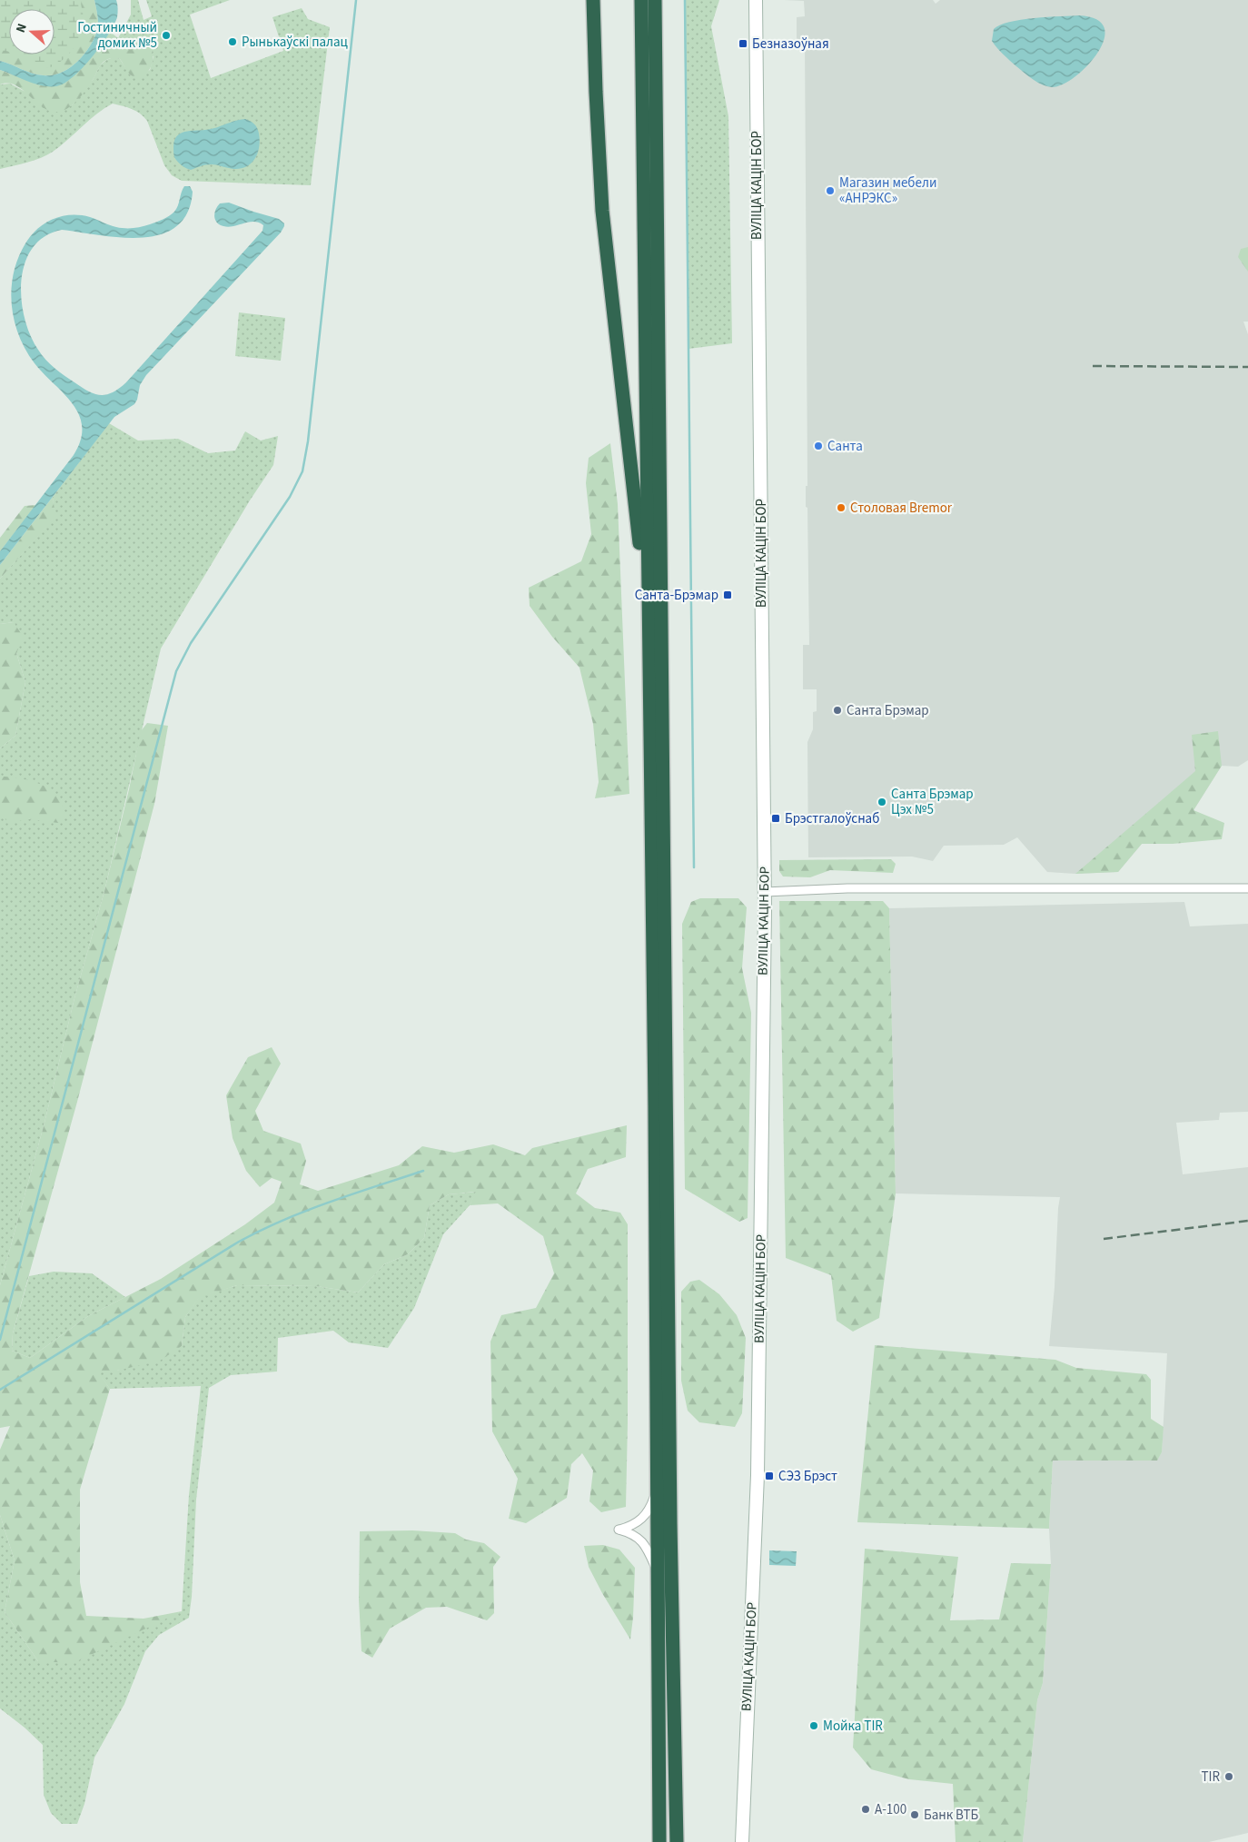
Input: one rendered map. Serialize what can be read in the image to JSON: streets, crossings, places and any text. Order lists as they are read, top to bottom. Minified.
{"streets":{"main road":["ВУЛІЦА КАЦІН БОР"]},"places":{"other":["Гостиничный домик №5","Рынькаўскi палац","Магазин мебели «АНРЭКС»","Санта","Столовая Bremor","Санта Брэмар","Санта Брэмар Цэх №5","Мойка TIR","TIR","А-100","Банк ВТБ"],"transit":["Безназоўная","Санта-Брэмар","Брэстгалоўснаб","СЭЗ Брэст"]},"north":"left"}
